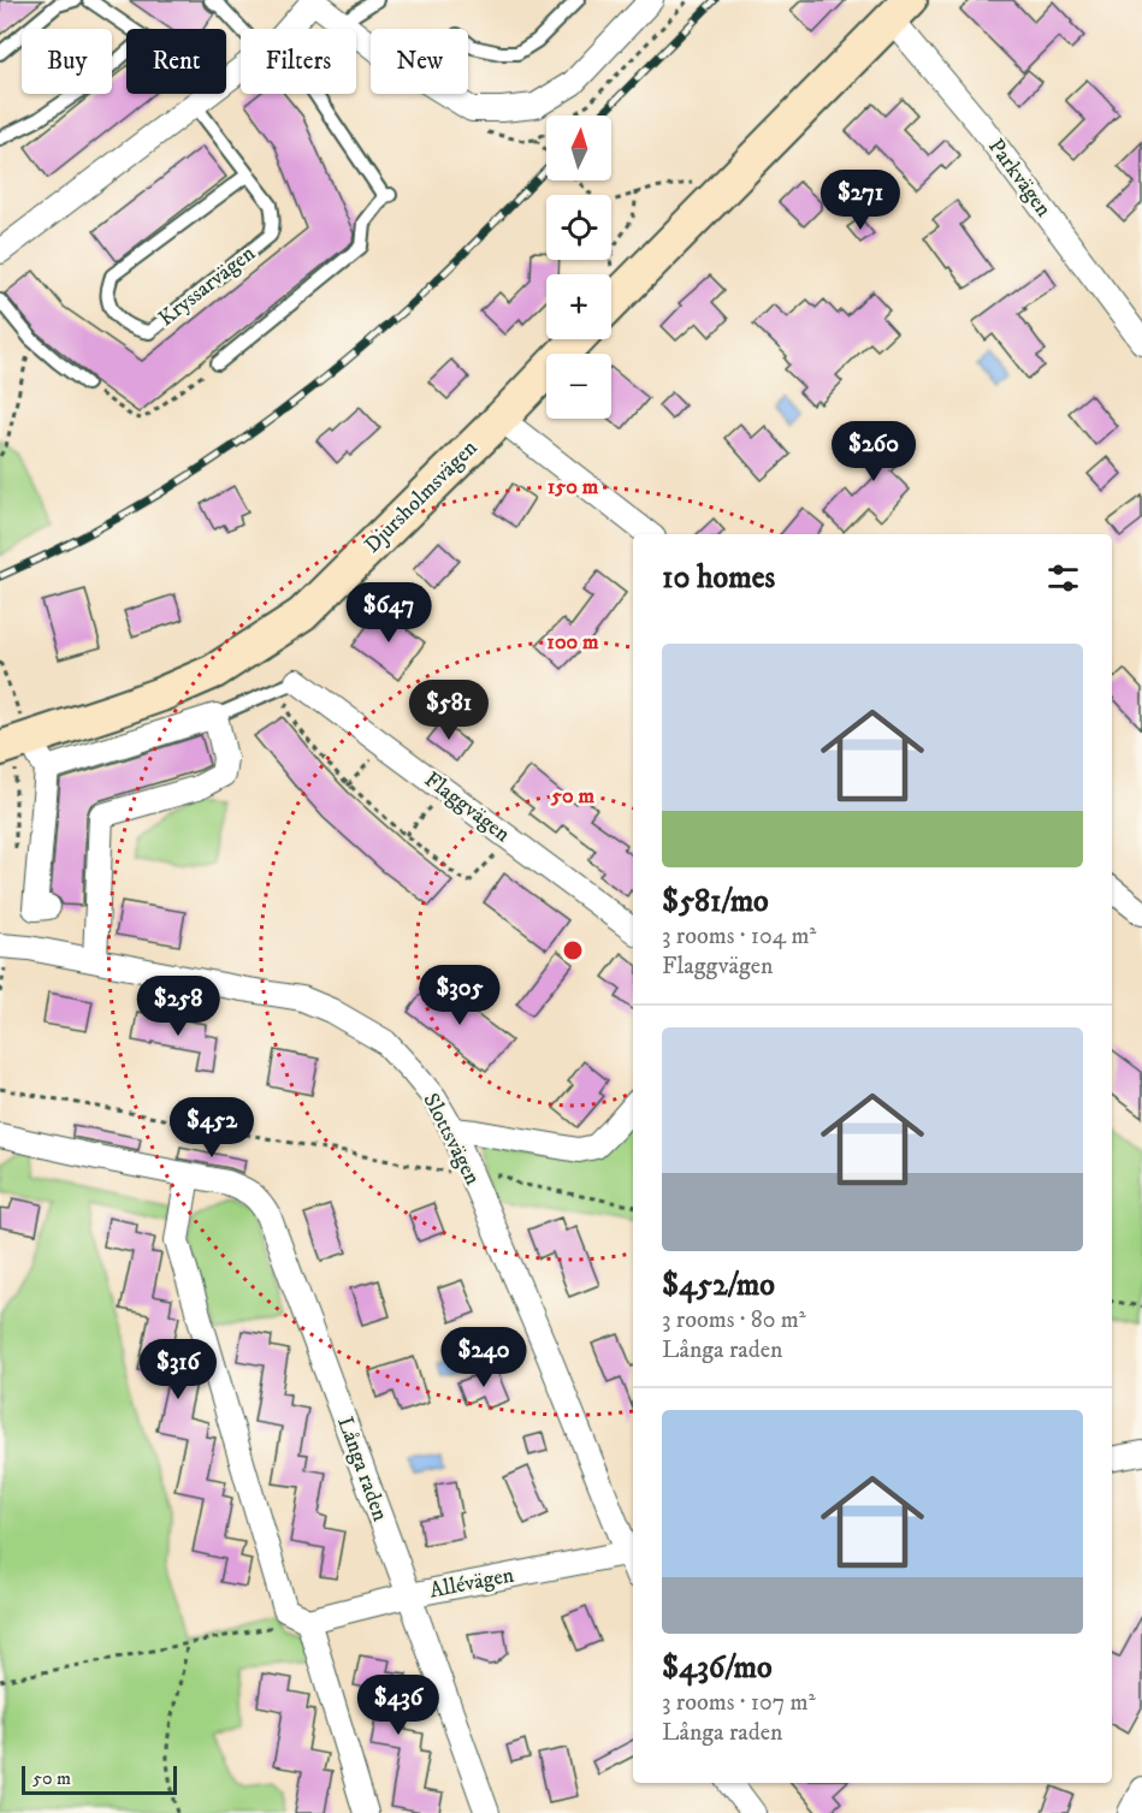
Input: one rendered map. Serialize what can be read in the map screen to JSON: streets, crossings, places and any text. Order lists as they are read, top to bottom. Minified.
{"streets":{"street":["Parkvägen","Djursholmsvägen","Flaggvägen","Slottsvägen","Långa raden","Allévägen"],"lane":["Kryssarvägen"]},"crossings":[["Slottsvägen","Allévägen"],["Långa raden","Allévägen"]],"scale_bar":"50 m","north":"top","page":{"chip":["Buy","Rent","Filters","New"],"map_buttons":["+","−"],"price":["$271","$260","$647","$581","$305","$258","$452","$240","$316","$436"],"heading":"10 homes","list":[{"name":"$581/mo","note":"3 rooms · 104 m² · Flaggvägen"},{"name":"$452/mo","note":"3 rooms · 80 m² · Långa raden"},{"name":"$436/mo","note":"3 rooms · 107 m² · Långa raden"}],"scale":"50 m"},"rings":["150 m","100 m","50 m"]}
